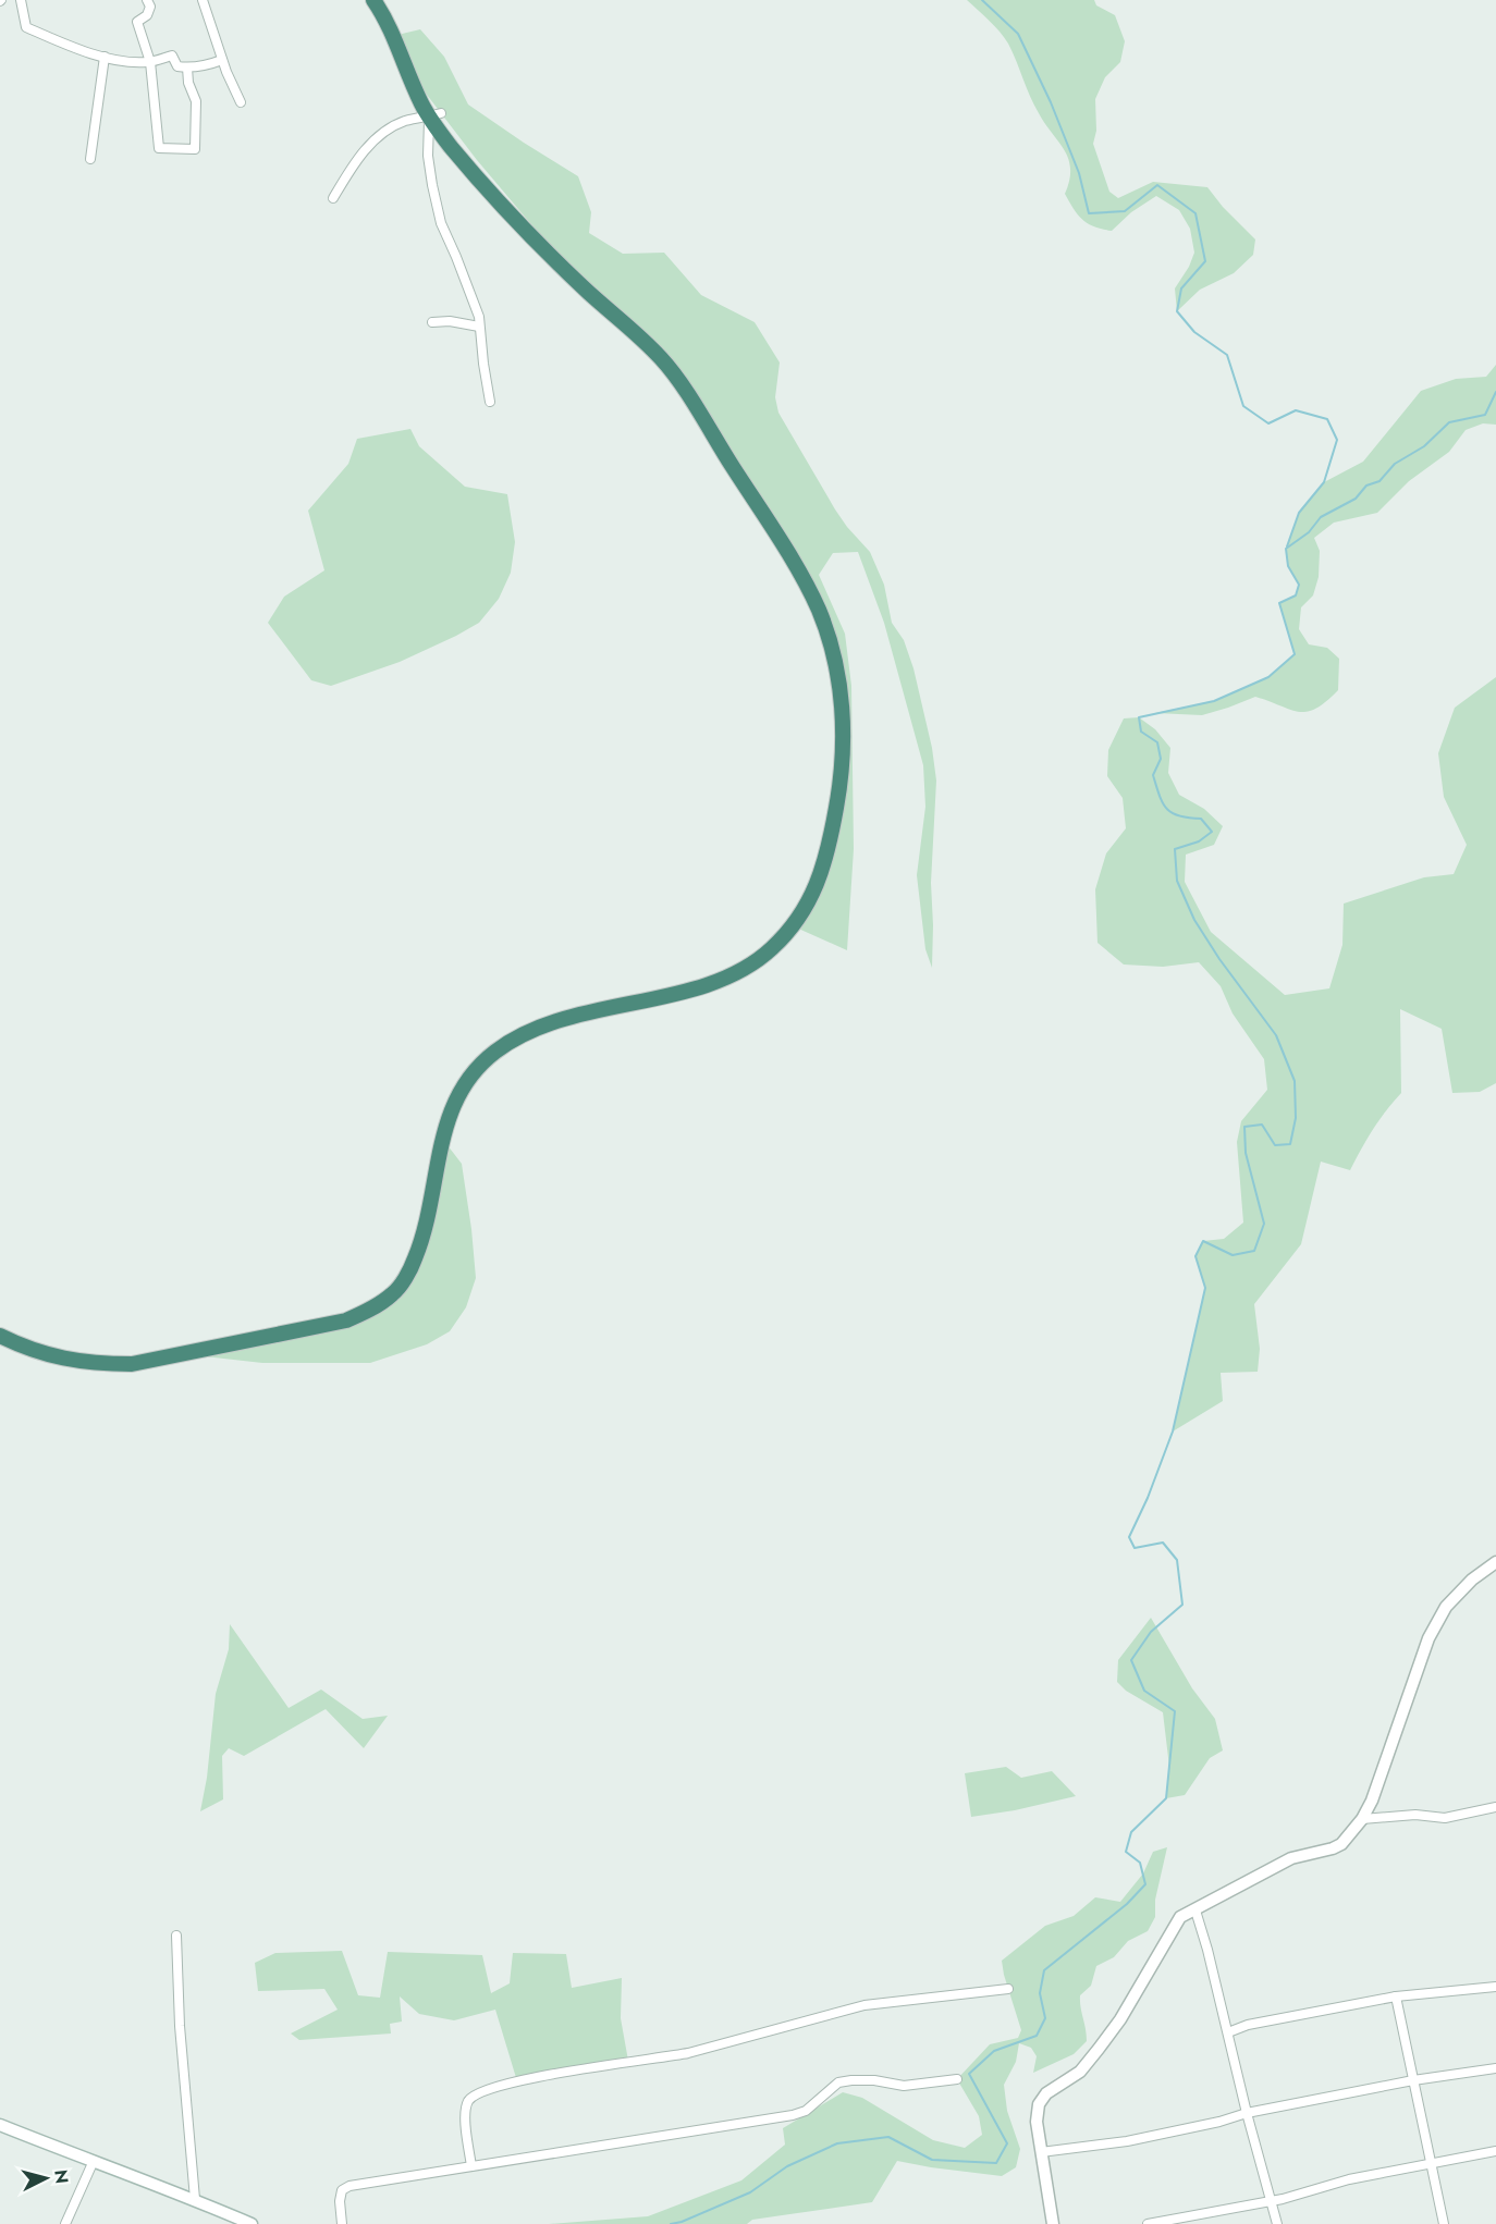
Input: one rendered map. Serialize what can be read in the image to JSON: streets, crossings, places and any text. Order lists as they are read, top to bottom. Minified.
{"north":"right"}
